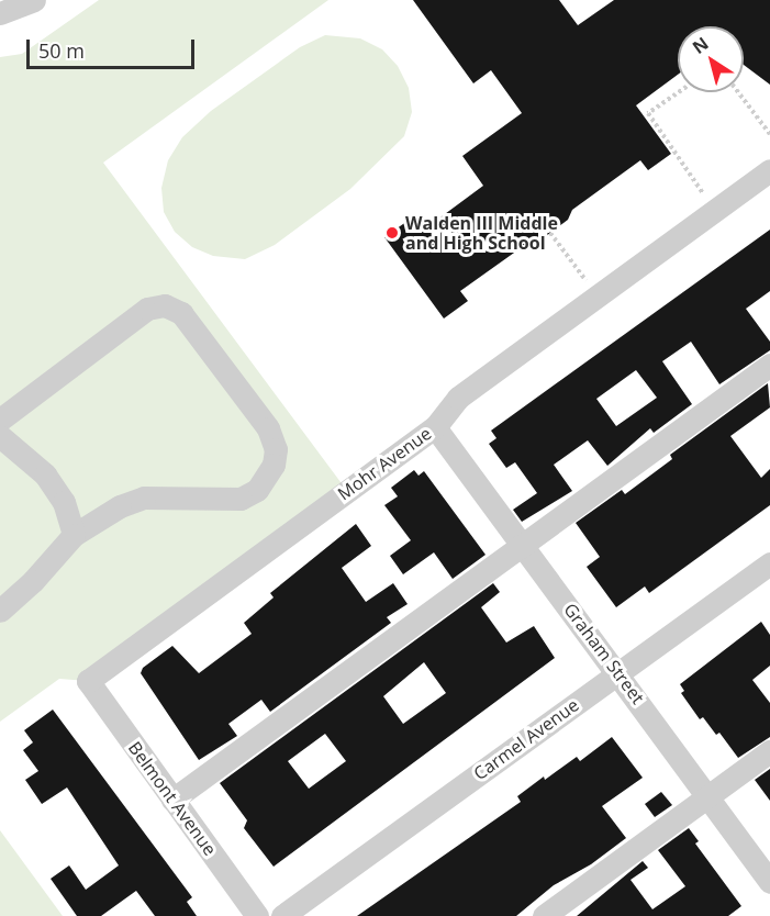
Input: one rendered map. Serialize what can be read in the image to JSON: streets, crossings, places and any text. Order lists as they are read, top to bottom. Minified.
{"streets":{"street":["Mohr Avenue","Graham Street","Carmel Avenue","Belmont Avenue"]},"crossings":[["Mohr Avenue","Graham Street"],["Mohr Avenue","Belmont Avenue"],["Graham Street","Carmel Avenue"]],"places":["Walden III Middle and High School"],"scale_bar":"50 m","north":"top left"}
